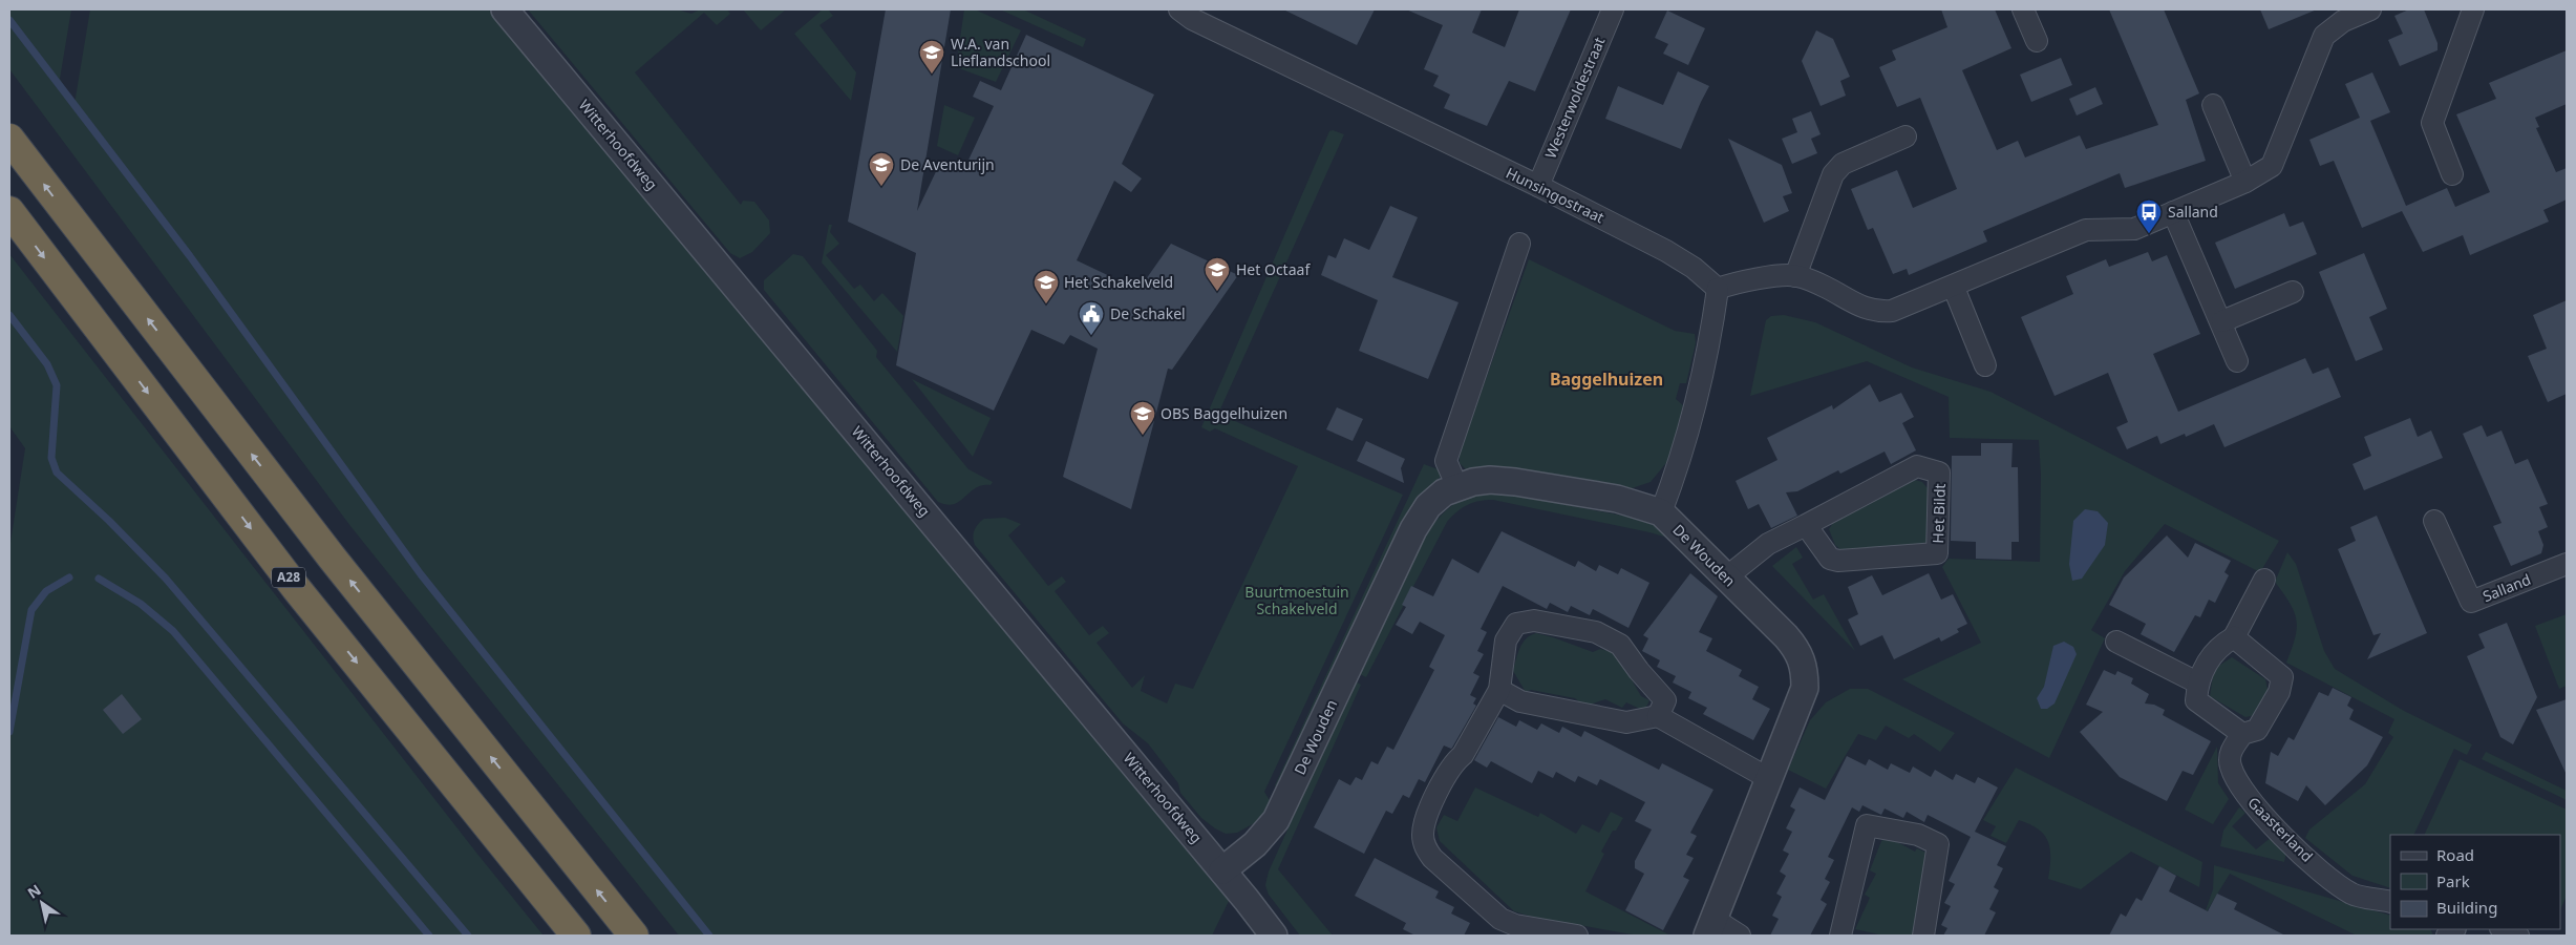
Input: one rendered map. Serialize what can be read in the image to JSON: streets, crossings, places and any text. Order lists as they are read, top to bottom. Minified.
{"streets":{"highway":["A28"],"street":["Westerwoldestraat","Witterhoofdweg","Hunsingostraat","Het Bildt","De Wouden","Salland","Gaasterland"]},"crossings":[["Westerwoldestraat","Hunsingostraat"],["Witterhoofdweg","De Wouden"],["Het Bildt","De Wouden"]],"districts":["Baggelhuizen"],"parks":["Buurtmoestuin Schakelveld"],"places":{"school or university":["W.A. van Lieflandschool","De Aventurijn","Het Octaaf","Het Schakelveld","OBS Baggelhuizen"],"bus stop":["Salland"],"public building":["De Schakel"]},"legend":["Road","Park","Building"],"north":"top left"}
